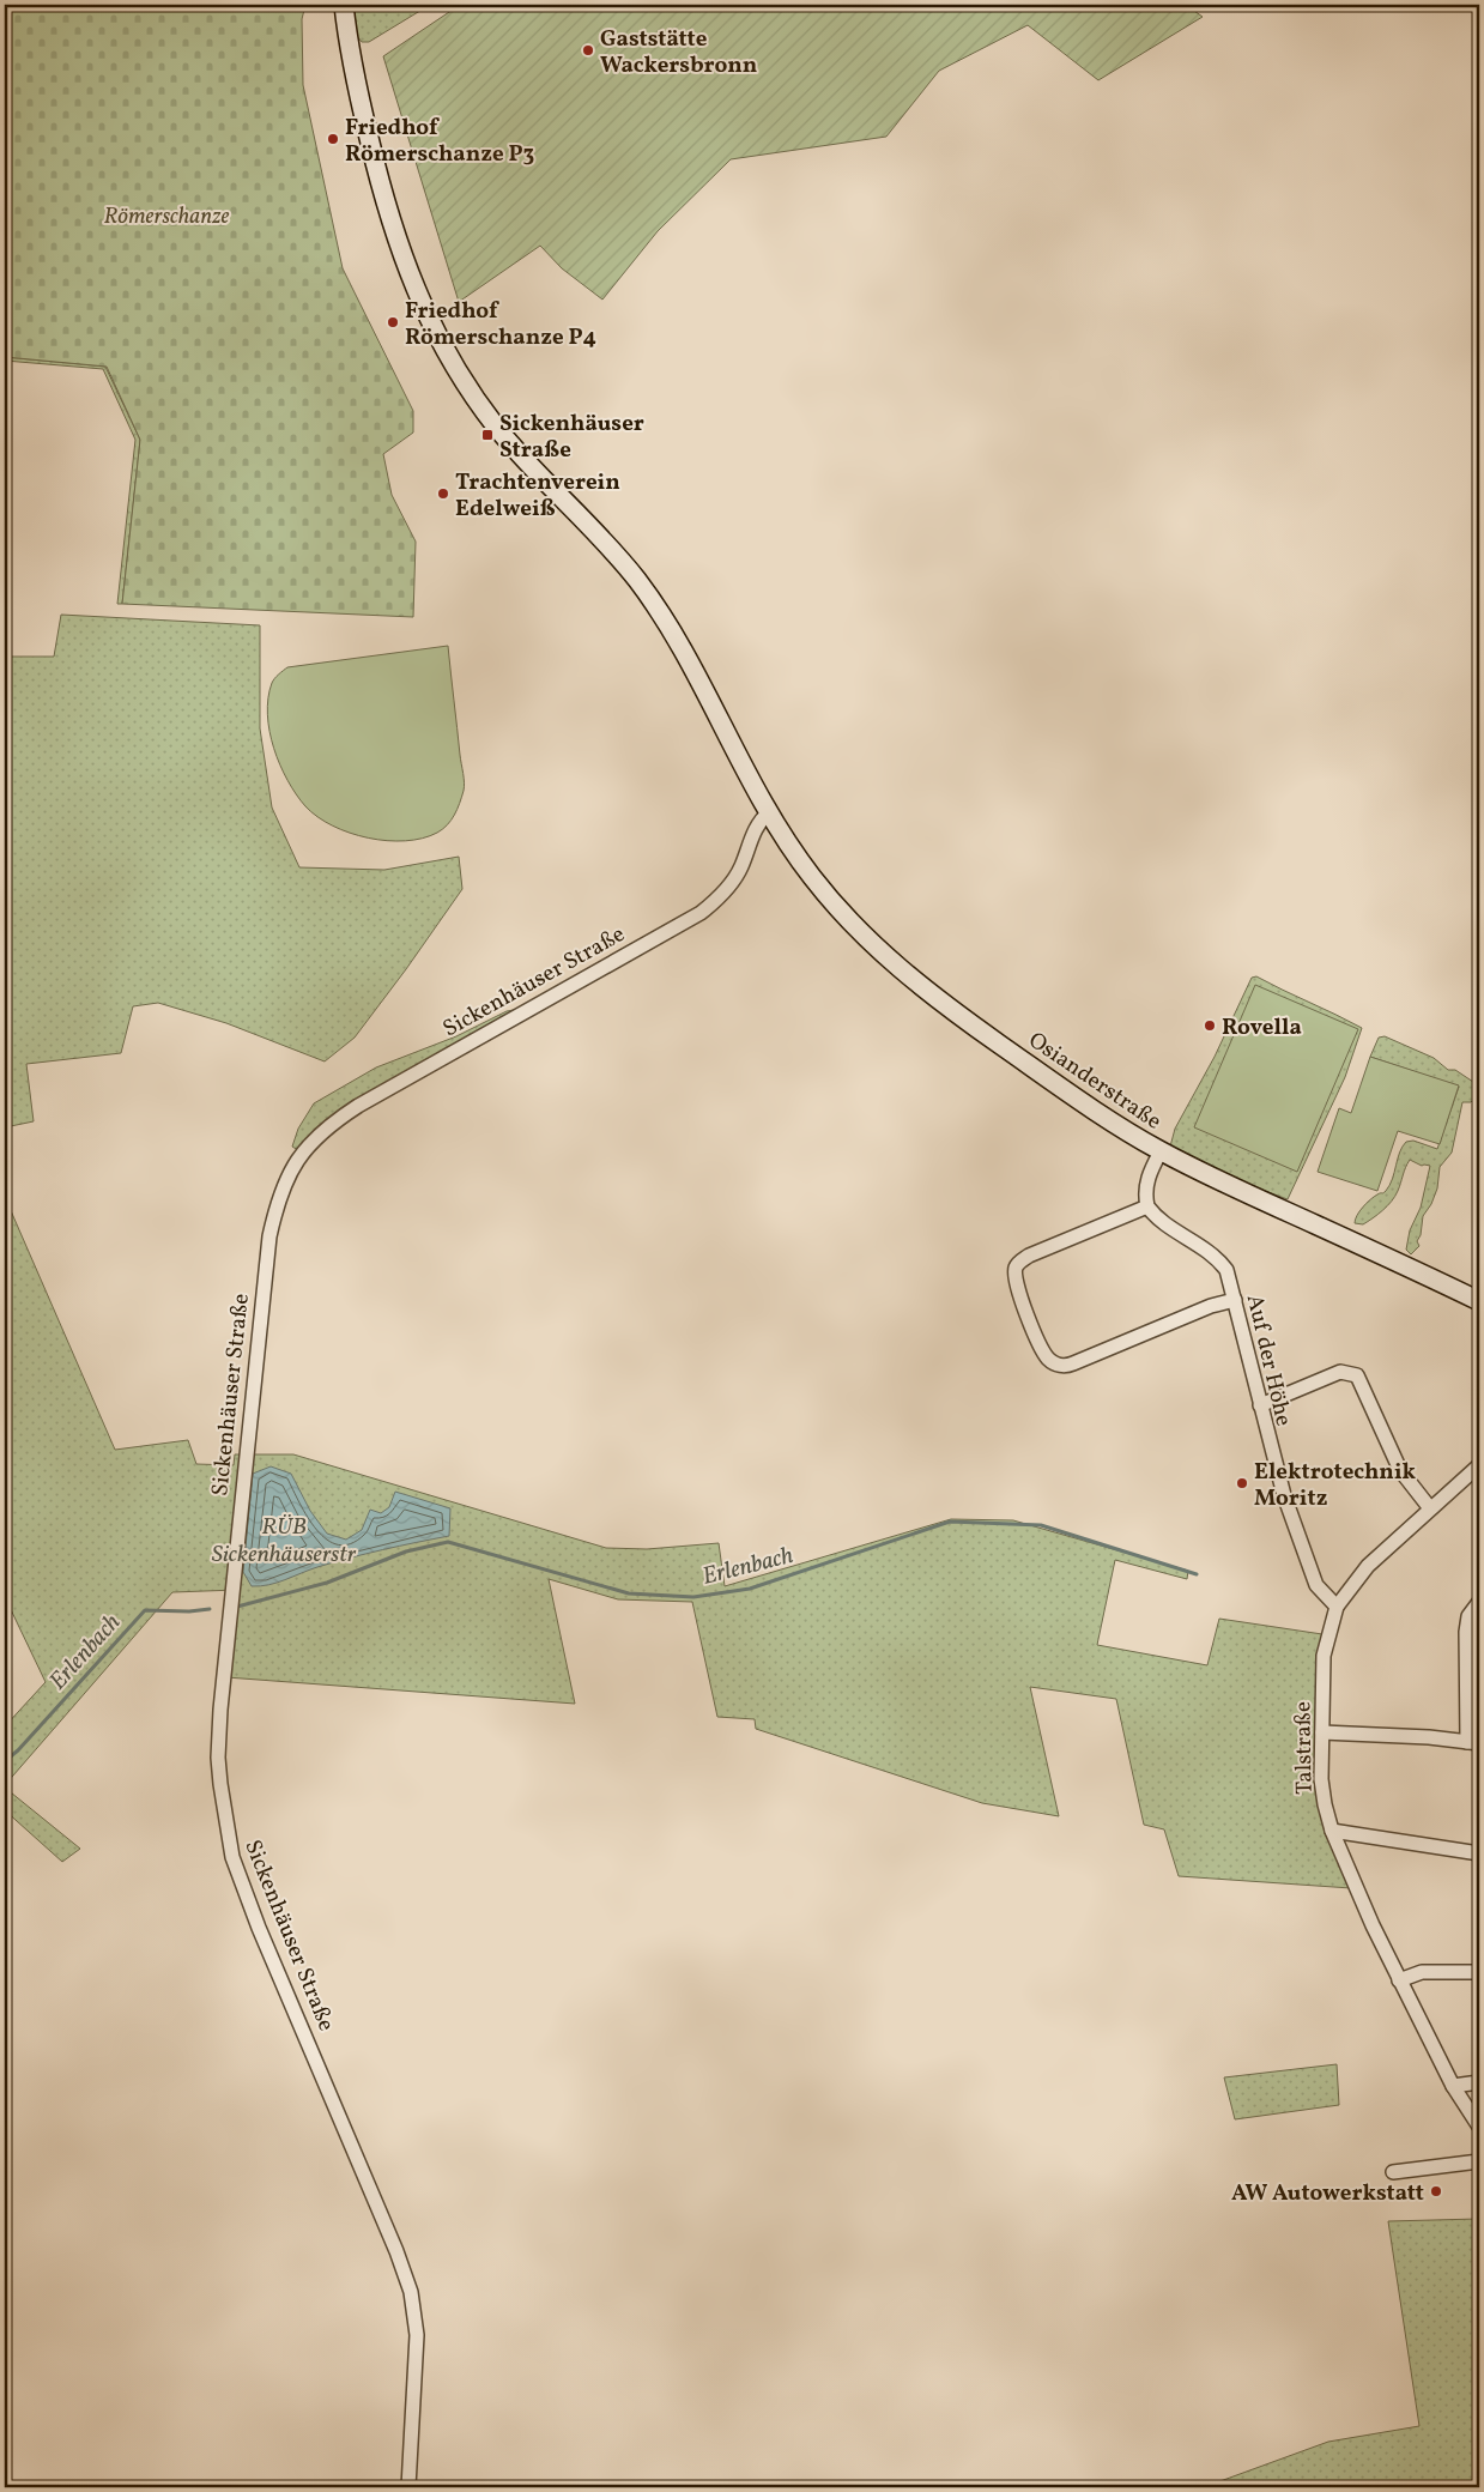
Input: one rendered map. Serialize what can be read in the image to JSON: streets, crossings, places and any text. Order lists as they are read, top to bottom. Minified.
{"streets":{"street":["Sickenhäuser Straße","Osianderstraße","Auf der Höhe","Talstraße"]},"crossings":[["Sickenhäuser Straße","Osianderstraße"],["Auf der Höhe","Talstraße"]],"water":["RÜB Sickenhäuserstr","Erlenbach"],"parks":["Römerschanze"],"places":{"other":["Gaststätte Wackersbronn","Friedhof Römerschanze P3","Friedhof Römerschanze P4","Trachtenverein Edelweiß","Rovella","Elektrotechnik Moritz","AW Autowerkstatt"],"transit":["Sickenhäuser Straße"]}}
